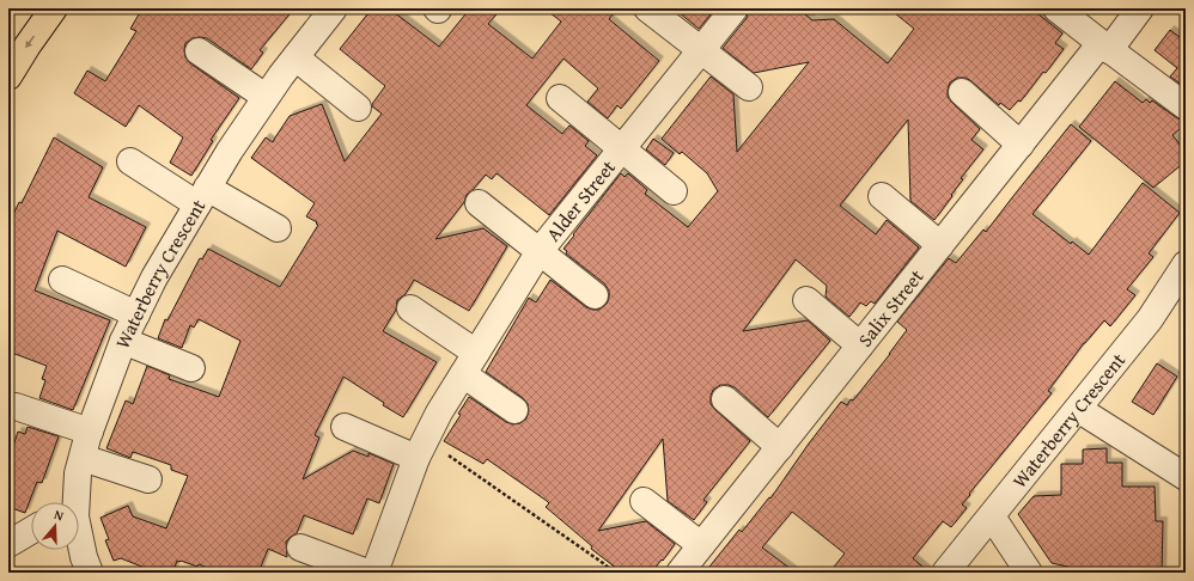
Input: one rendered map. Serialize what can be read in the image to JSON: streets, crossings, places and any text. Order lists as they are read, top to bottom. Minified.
{"streets":{"street":["Alder Street","Waterberry Crescent","Salix Street"]},"north":"top"}
